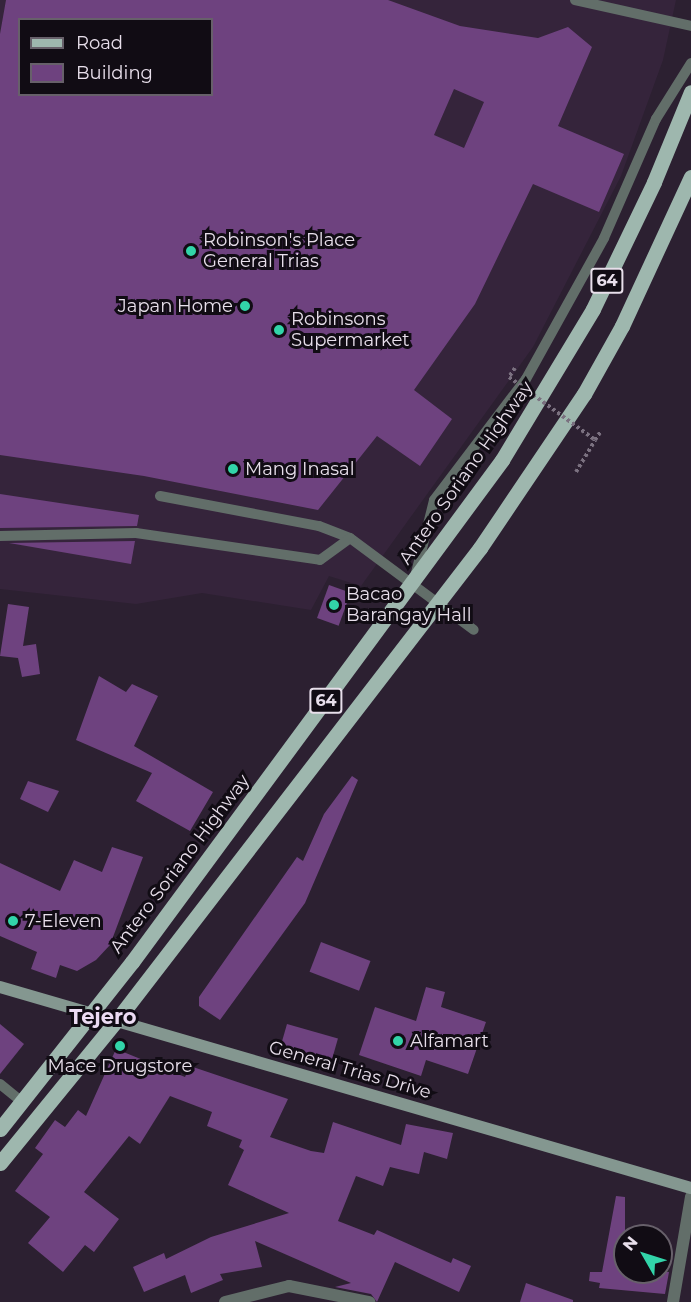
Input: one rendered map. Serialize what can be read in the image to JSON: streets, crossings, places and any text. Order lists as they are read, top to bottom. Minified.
{"streets":{"main road":["64","Antero Soriano Highway","General Trias Drive"]},"crossings":[["64","General Trias Drive"],["Antero Soriano Highway","General Trias Drive"]],"districts":["Tejero"],"places":["Robinson's Place General Trias","Japan Home","Robinsons Supermarket","Mang Inasal","Bacao Barangay Hall","7-Eleven","Alfamart","Mace Drugstore"],"legend":["Road","Building"],"north":"top left"}
